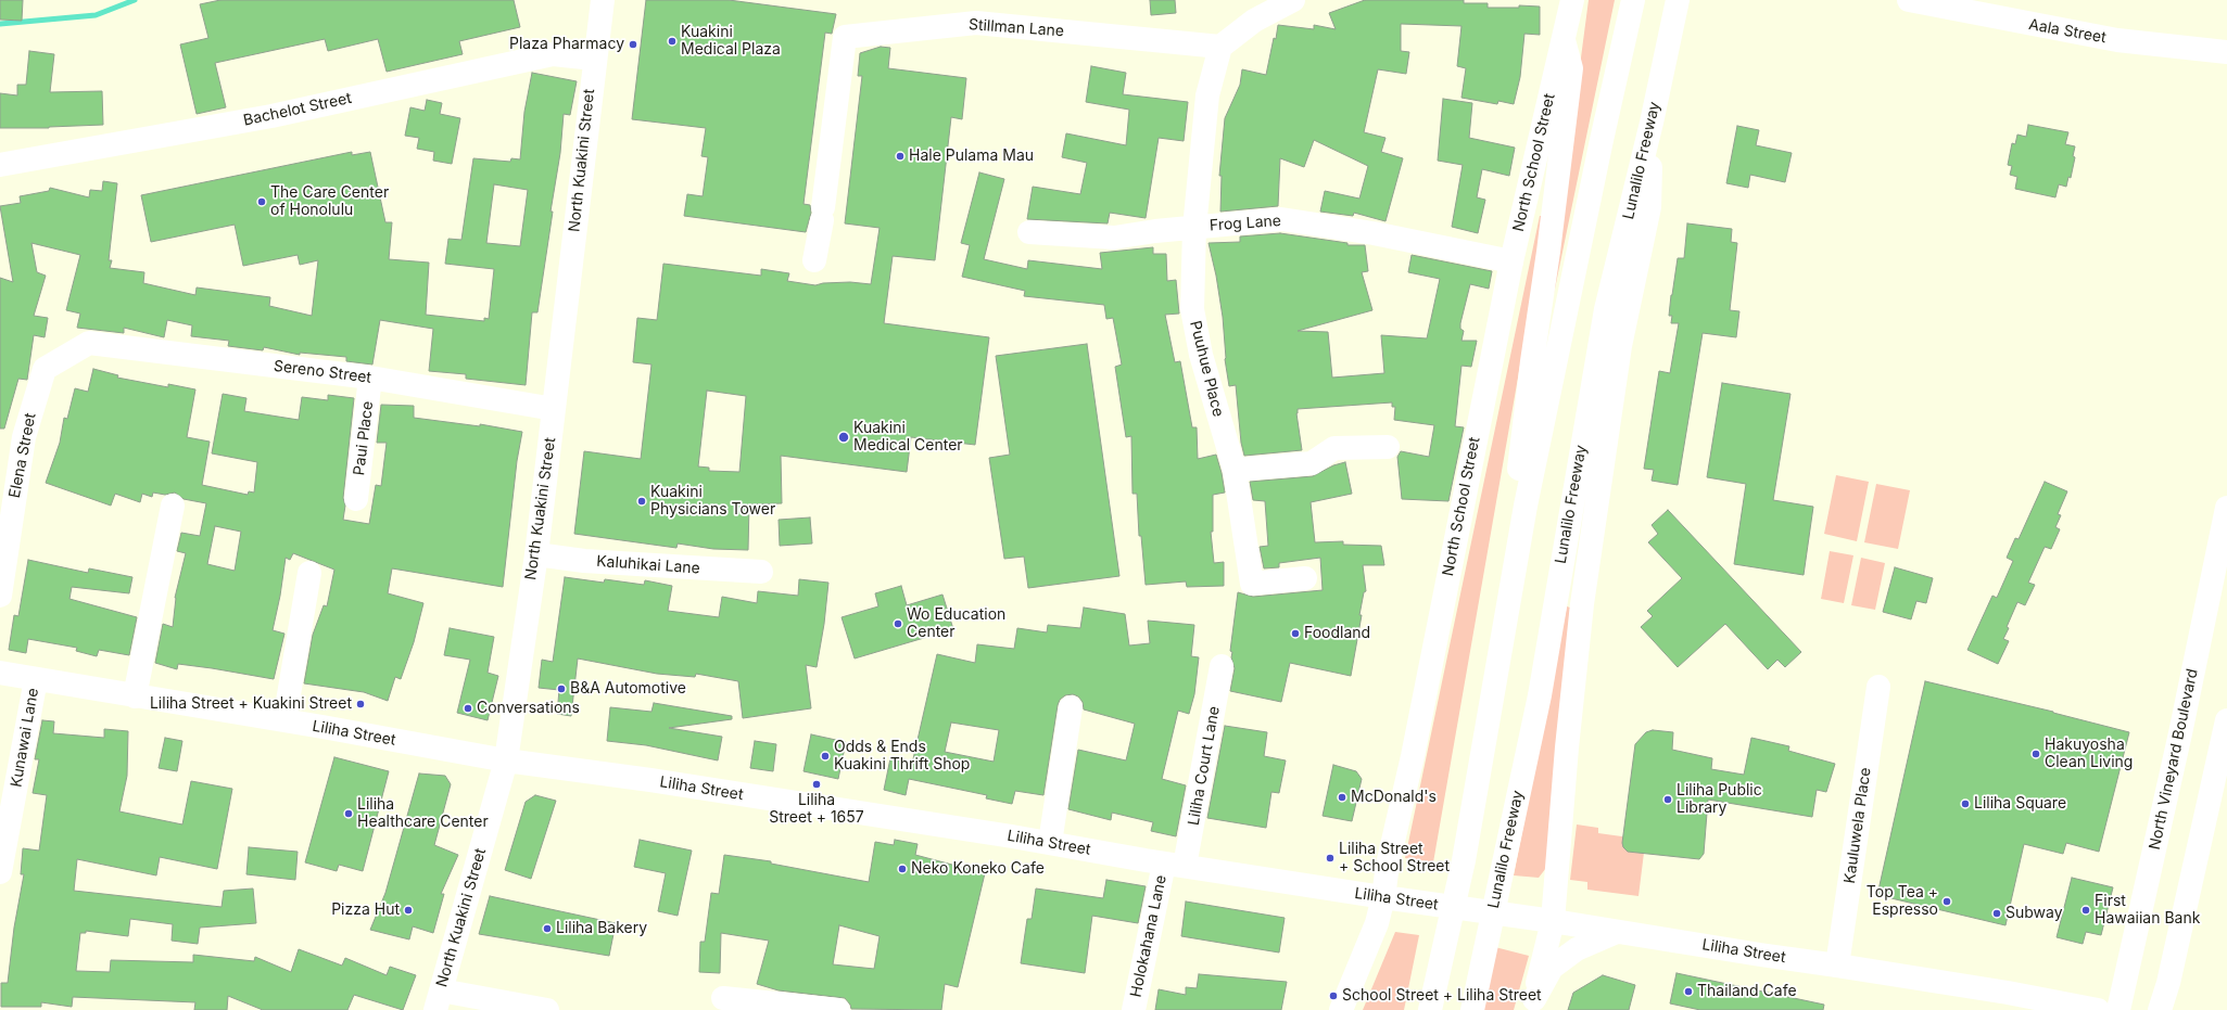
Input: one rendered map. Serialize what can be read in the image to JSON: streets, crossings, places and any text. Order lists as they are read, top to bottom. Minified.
{"streets":{"main road":["Stillman Lane","Aala Street","Bachelot Street","North Kuakini Street","Lunalilo Freeway","North School Street","Frog Lane","Puuhue Place","Sereno Street","Paui Place","Elena Street","Kaluhikai Lane","Liliha Street","Kunawai Lane","North Vineyard Boulevard","Liliha Court Lane","Kauluwela Place","Holokahana Lane"]},"crossings":[["Stillman Lane","Puuhue Place"],["Bachelot Street","North Kuakini Street"],["North Kuakini Street","Sereno Street"],["North Kuakini Street","Kaluhikai Lane"],["North Kuakini Street","Liliha Street"],["North School Street","Frog Lane"],["North School Street","Liliha Street"],["Frog Lane","Puuhue Place"],["Sereno Street","Paui Place"],["Sereno Street","Elena Street"],["Liliha Street","Kunawai Lane"],["Liliha Street","Liliha Court Lane"],["Liliha Street","Kauluwela Place"],["Liliha Street","Holokahana Lane"],["Liliha Court Lane","Holokahana Lane"]],"places":["Kuakini Medical Plaza","Plaza Pharmacy","Hale Pulama Mau","The Care Center of Honolulu","Kuakini Medical Center","Kuakini Physicians Tower","Wo Education Center","Foodland","B&A Automotive","Liliha Street + Kuakini Street","Conversations","Hakuyosha Clean Living","Odds & Ends Kuakini Thrift Shop","Liliha Street + 1657","McDonald's","Liliha Public Library","Liliha Square","Liliha Healthcare Center","Liliha Street + School Street","Neko Koneko Cafe","Top Tea + Espresso","Pizza Hut","First Hawaiian Bank","Subway","Liliha Bakery","Thailand Cafe","School Street + Liliha Street"]}
